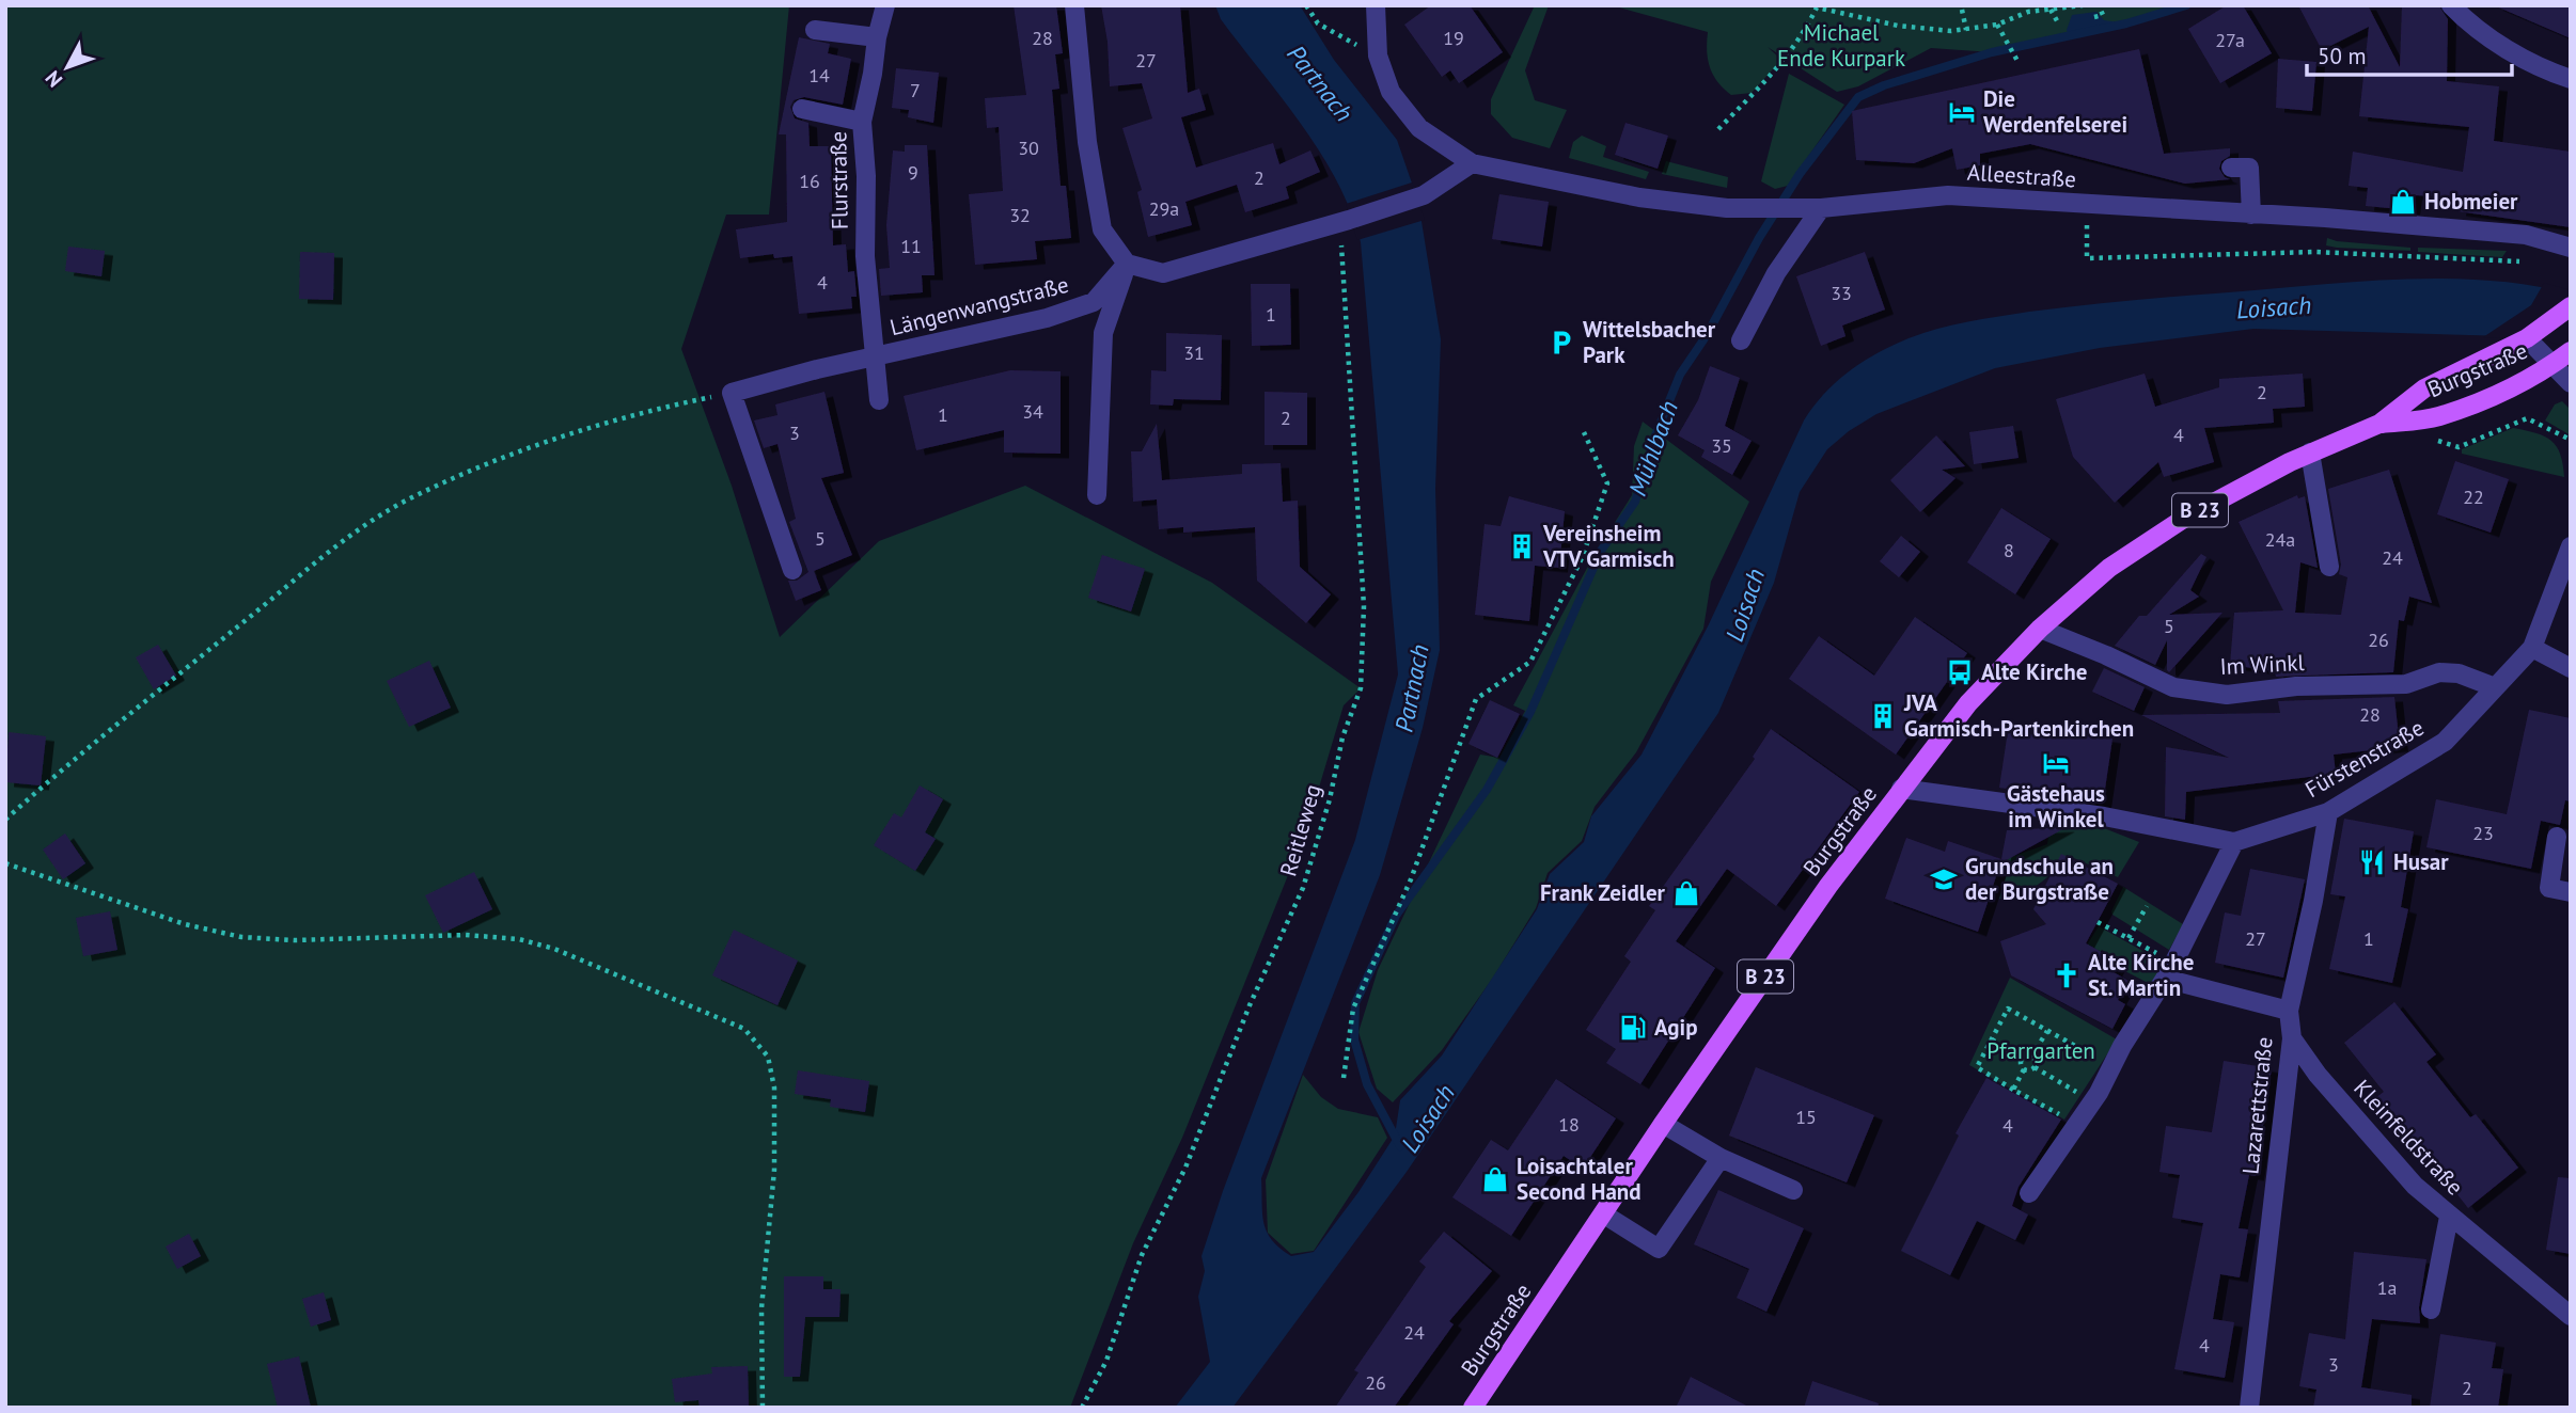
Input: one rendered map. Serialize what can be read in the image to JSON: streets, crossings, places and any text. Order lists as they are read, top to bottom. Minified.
{"streets":{"main road":["Burgstraße","B 23"],"street":["Alleestraße","Flurstraße","Längenwangstraße","Im Winkl","Fürstenstraße","Lazarettstraße","Kleinfeldstraße"],"path":["Reitleweg"]},"crossings":[["Flurstraße","Längenwangstraße"],["Burgstraße","B 23"],["Burgstraße","Im Winkl"],["Burgstraße","Fürstenstraße"],["Im Winkl","Fürstenstraße"],["Fürstenstraße","Lazarettstraße"],["Lazarettstraße","Kleinfeldstraße"]],"water":["Partnach","Loisach","Mühlbach"],"parks":["Michael Ende Kurpark","Pfarrgarten"],"places":{"hotel":["Die Werdenfelserei","Gästehaus im Winkel"],"shop":["Hobmeier","Frank Zeidler","Loisachtaler Second Hand"],"parking":["Wittelsbacher Park"],"building":["Vereinsheim VTV Garmisch","JVA Garmisch-Partenkirchen"],"bus stop":["Alte Kirche"],"restaurant":["Husar"],"school or university":["Grundschule an der Burgstraße"],"church":["Alte Kirche St. Martin"],"fuel station":["Agip"]},"house_numbers":["28","19","27a","27","14","7","30","9","2","16","29a","32","11","4","33","1","31","2","34","1","2","3","4","35","22","5","24a","8","24","5","26","28","23","27","1","15","18","4","1a","24","4","3","26","2"],"scale_bar":"50 m","north":"bottom left"}
